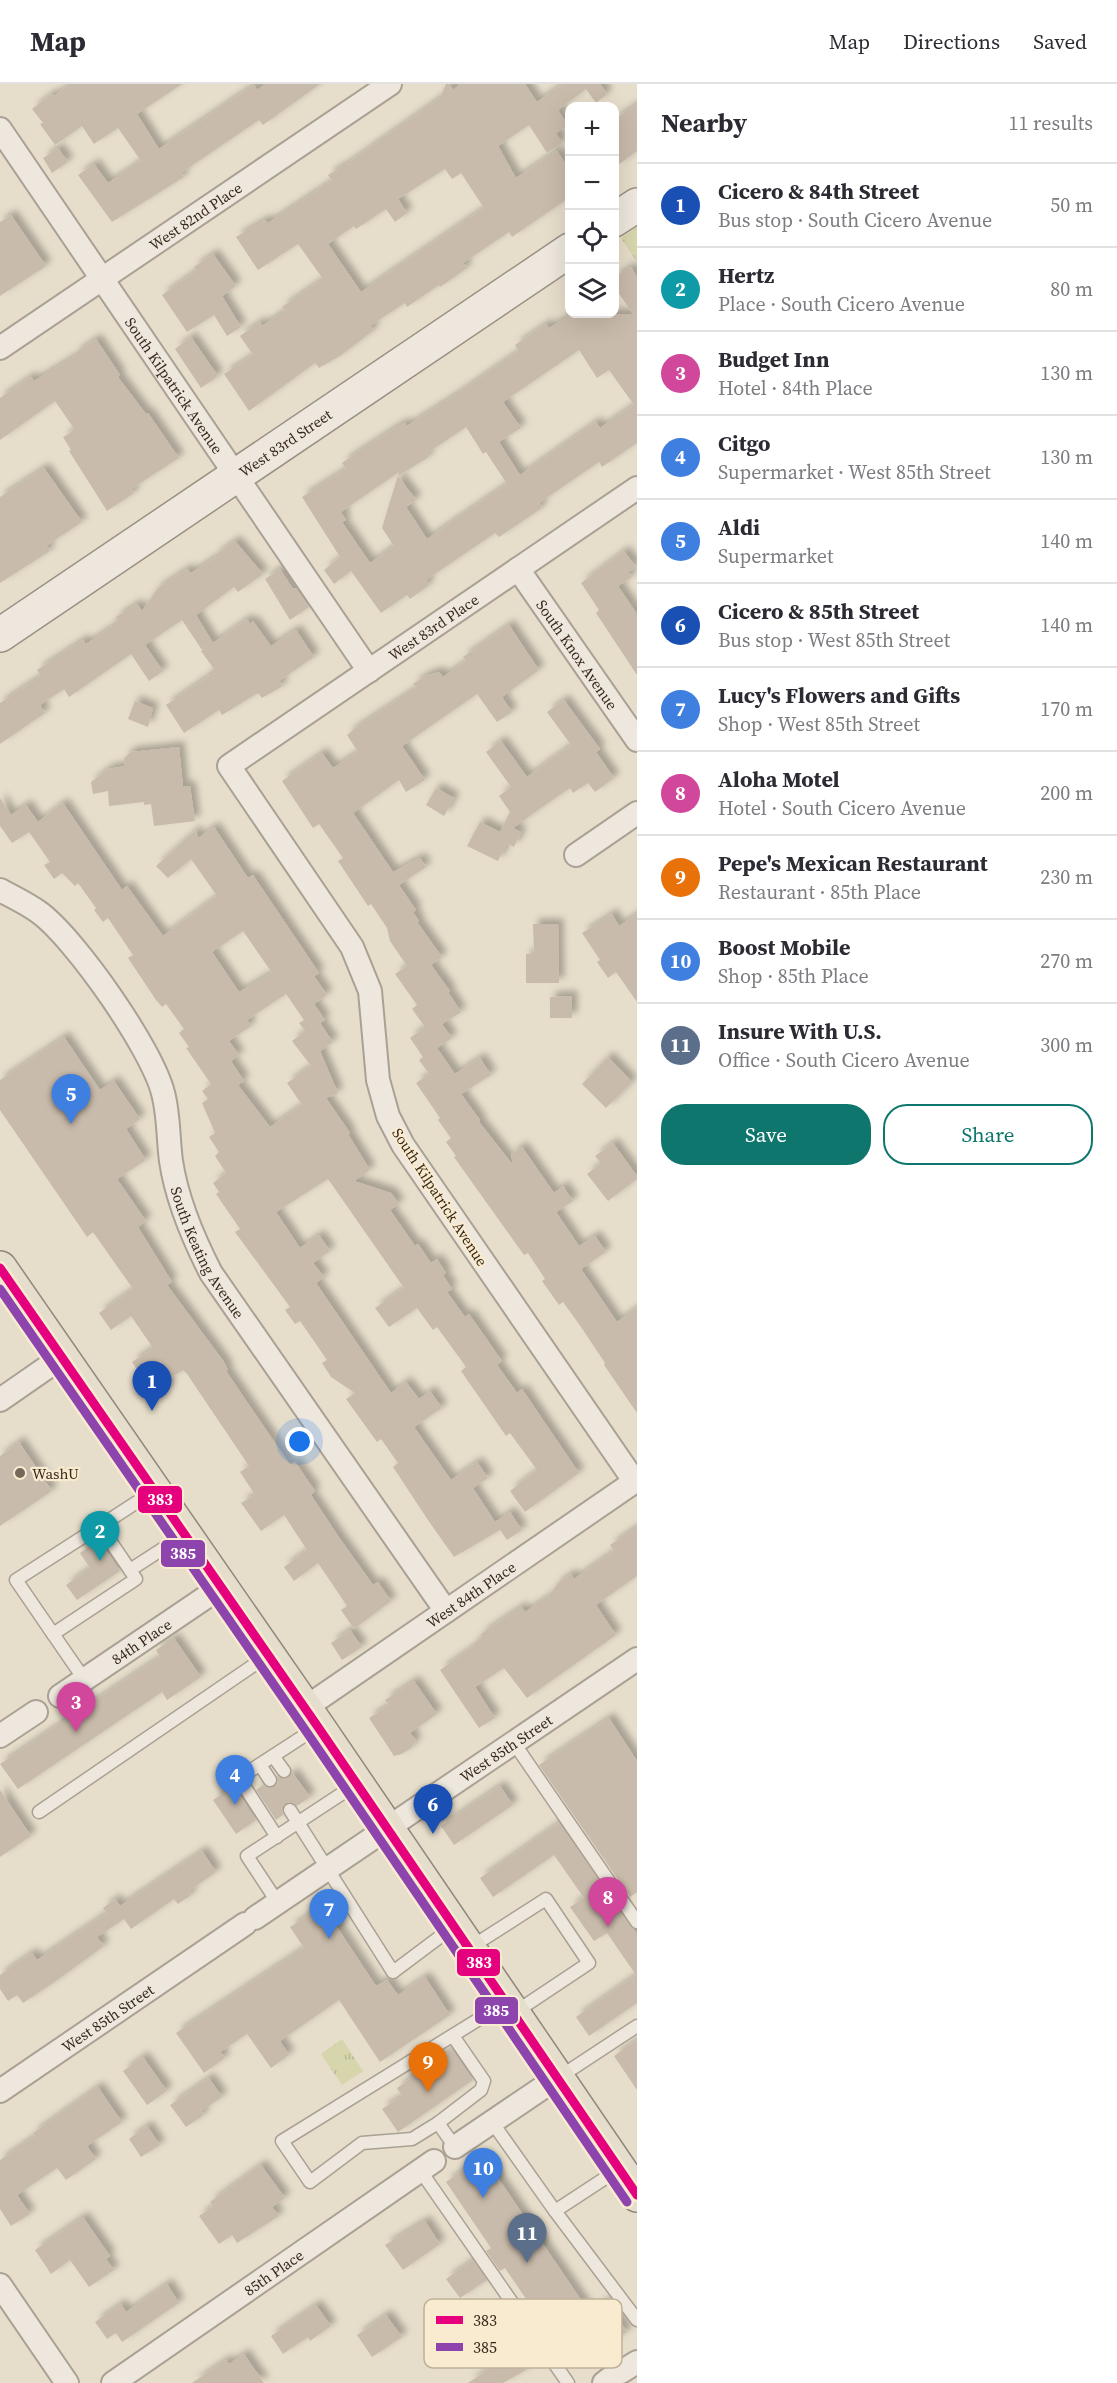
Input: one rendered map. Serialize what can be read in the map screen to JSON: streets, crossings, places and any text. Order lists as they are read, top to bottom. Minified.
{"streets":{"street":["West 82nd Place","South Kilpatrick Avenue","West 83rd Street","West 83rd Place","South Knox Avenue","South Keating Avenue","West 84th Place","84th Place","West 85th Street","85th Place"]},"crossings":[["West 82nd Place","South Kilpatrick Avenue"],["South Kilpatrick Avenue","West 83rd Street"],["South Kilpatrick Avenue","West 83rd Place"],["South Kilpatrick Avenue","West 84th Place"],["West 83rd Place","South Knox Avenue"],["South Keating Avenue","West 84th Place"]],"places":["WashU"],"lines":["transit line 383","transit line 385"],"legend":["383","385"],"page":{"header":"Map","nav":["Map","Directions","Saved"],"heading":["Nearby","11 results"],"map_buttons":["+","−"],"list":[{"mark":"1","name":"Cicero & 84th Street","note":"Bus stop · South Cicero Avenue","value":"50 m"},{"mark":"2","name":"Hertz","note":"Place · South Cicero Avenue","value":"80 m"},{"mark":"3","name":"Budget Inn","note":"Hotel · 84th Place","value":"130 m"},{"mark":"4","name":"Citgo","note":"Supermarket · West 85th Street","value":"130 m"},{"mark":"5","name":"Aldi","note":"Supermarket","value":"140 m"},{"mark":"6","name":"Cicero & 85th Street","note":"Bus stop · West 85th Street","value":"140 m"},{"mark":"7","name":"Lucy's Flowers and Gifts","note":"Shop · West 85th Street","value":"170 m"},{"mark":"8","name":"Aloha Motel","note":"Hotel · South Cicero Avenue","value":"200 m"},{"mark":"9","name":"Pepe's Mexican Restaurant","note":"Restaurant · 85th Place","value":"230 m"},{"mark":"10","name":"Boost Mobile","note":"Shop · 85th Place","value":"270 m"},{"mark":"11","name":"Insure With U.S.","note":"Office · South Cicero Avenue","value":"300 m"}],"pins":["5","1","2","3","4","6","8","7","9","10","11"],"buttons":["Save","Share"]}}
